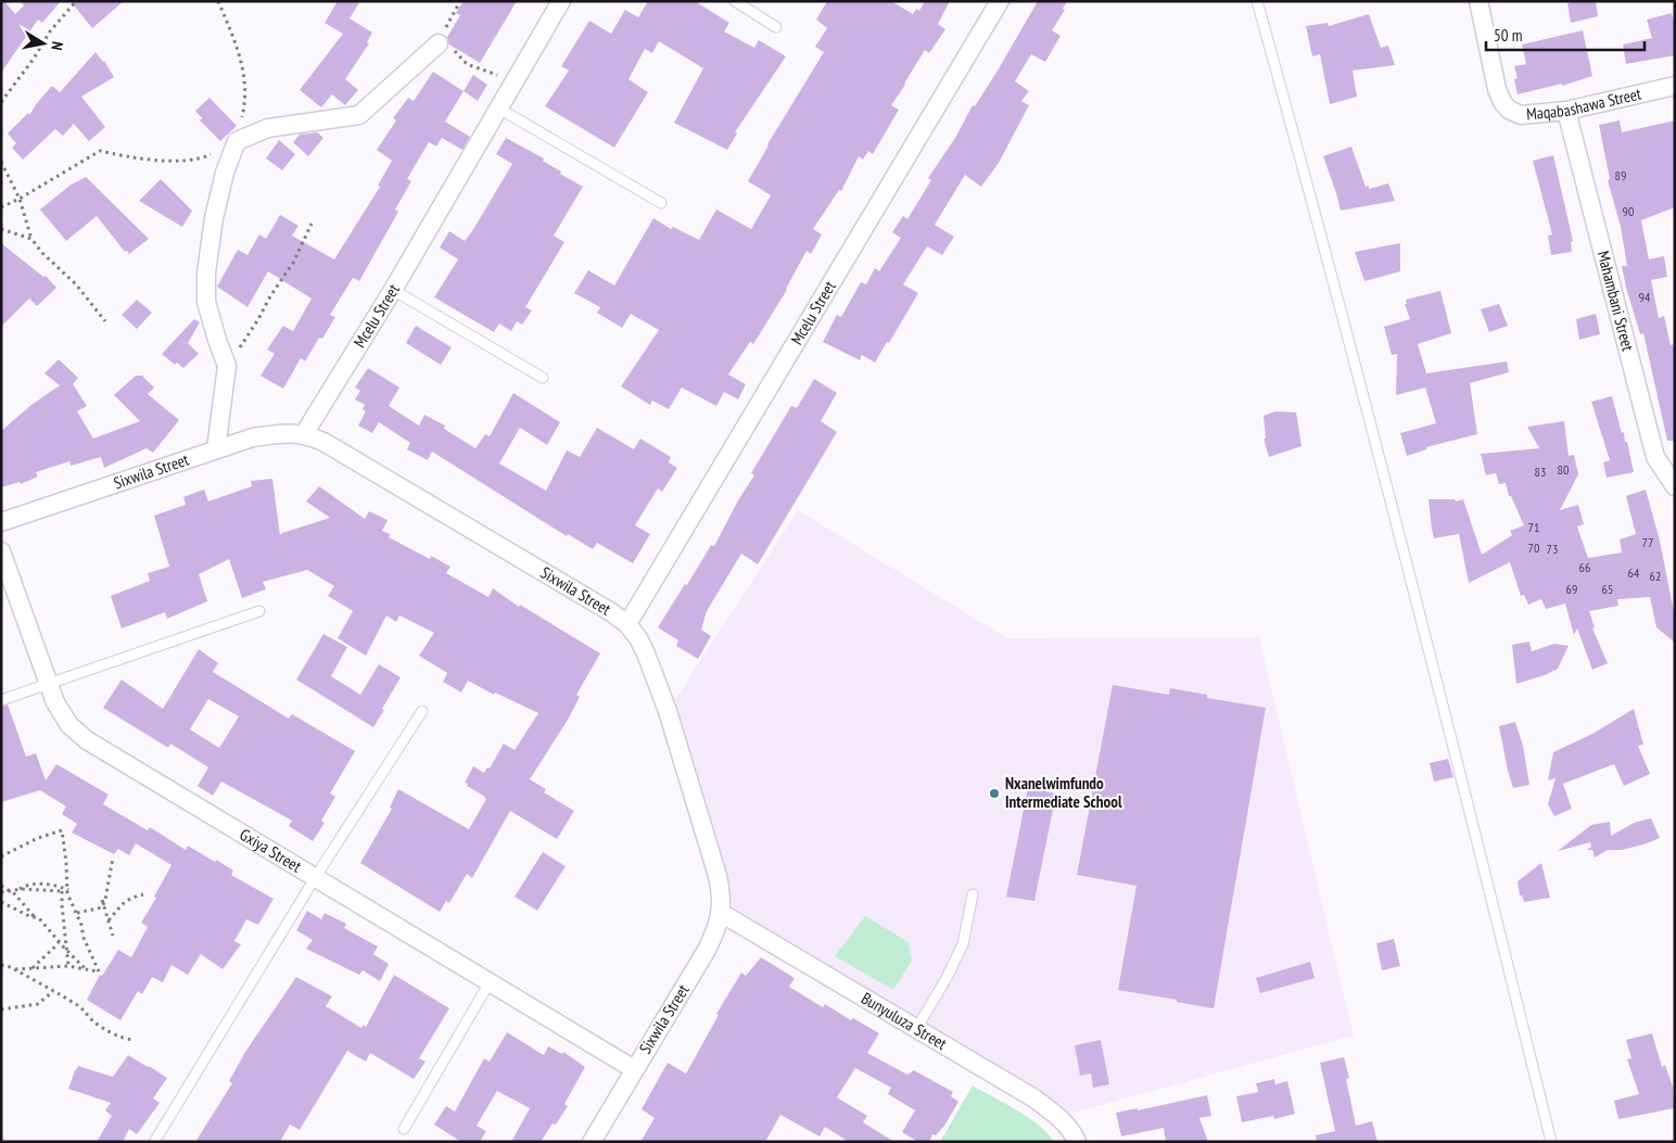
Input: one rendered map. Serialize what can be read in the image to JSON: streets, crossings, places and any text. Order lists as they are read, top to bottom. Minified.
{"streets":{"street":["Maqabashawa Street","Mahambani Street","Mcelu Street","Sixwila Street","Gxiya Street","Bunyuluza Street"]},"crossings":[["Maqabashawa Street","Mahambani Street"],["Mcelu Street","Sixwila Street"],["Sixwila Street","Gxiya Street"],["Sixwila Street","Bunyuluza Street"]],"places":["Nxanelwimfundo Intermediate School"],"house_numbers":["89","90","94","80","83","71","77","70","73","66","64","62","69","65"],"scale_bar":"50 m","north":"right"}
